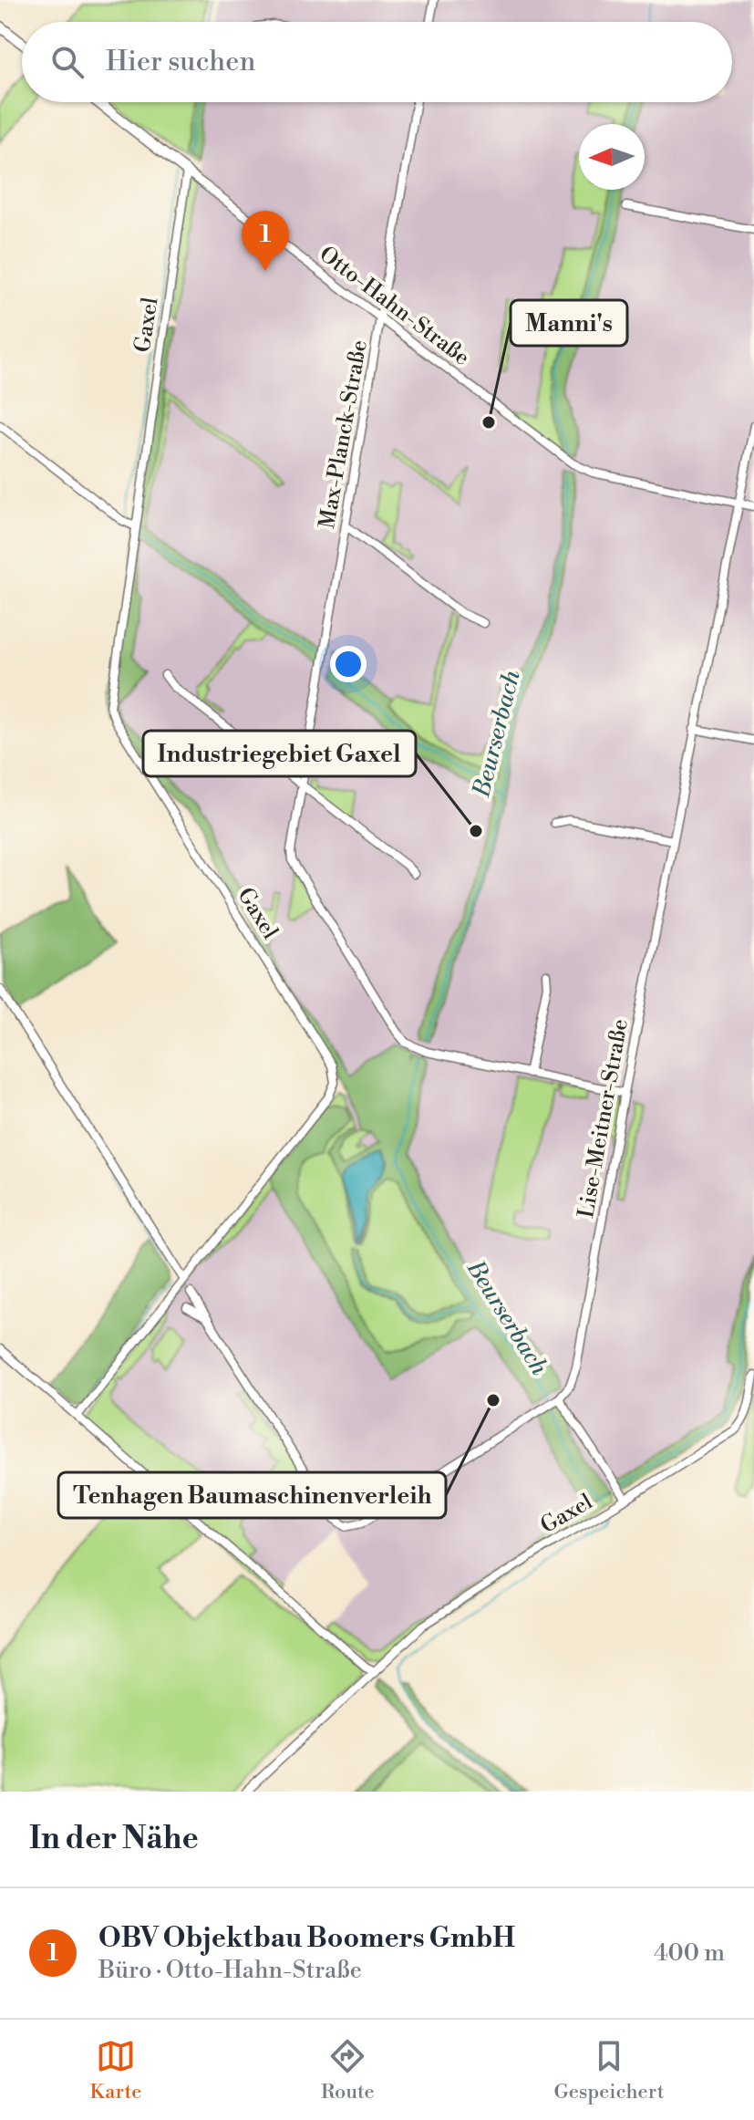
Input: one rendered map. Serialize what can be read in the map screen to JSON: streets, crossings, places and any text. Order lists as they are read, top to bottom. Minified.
{"streets":{"street":["Otto-Hahn-Straße","Gaxel","Max-Planck-Straße","Lise-Meitner-Straße"]},"crossings":[["Otto-Hahn-Straße","Gaxel"],["Otto-Hahn-Straße","Max-Planck-Straße"],["Otto-Hahn-Straße","Lise-Meitner-Straße"],["Max-Planck-Straße","Lise-Meitner-Straße"]],"water":["Beurserbach"],"places":["Manni's","Industriegebiet Gaxel","Tenhagen Baumaschinenverleih"],"north":"left","page":{"search":"Hier suchen","pins":"1","heading":"In der Nähe","list":[{"mark":"1","name":"OBV Objektbau Boomers GmbH","note":"Büro · Otto-Hahn-Straße","value":"400 m"}],"nav":["Karte","Route","Gespeichert"]}}
